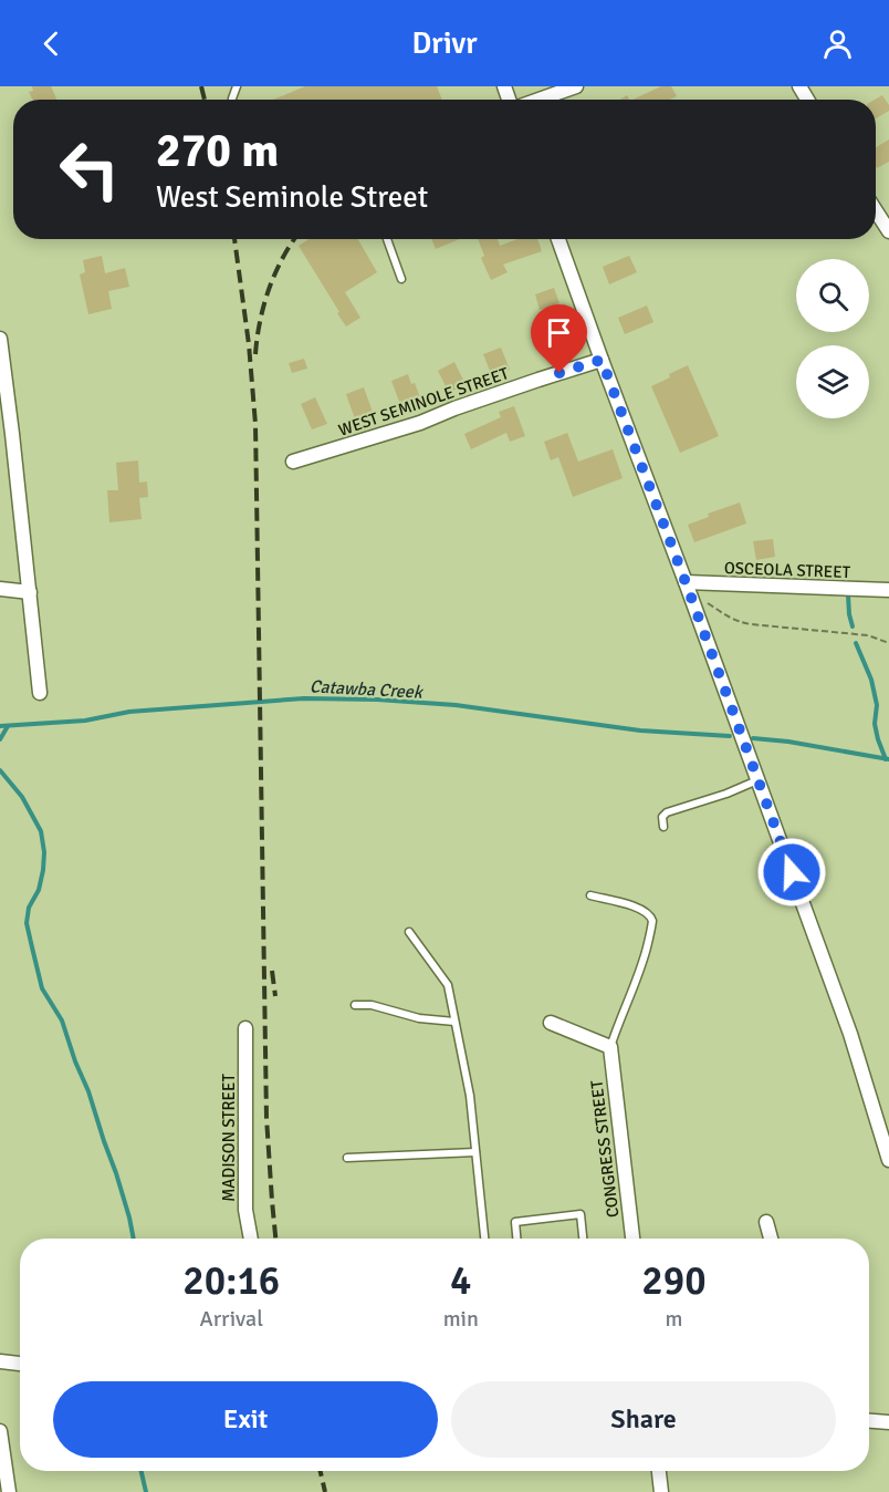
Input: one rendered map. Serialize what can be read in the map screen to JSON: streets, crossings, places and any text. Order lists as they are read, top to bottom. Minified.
{"streets":{"street":["WEST SEMINOLE STREET","OSCEOLA STREET","MADISON STREET","CONGRESS STREET"]},"water":["Catawba Creek"],"page":{"header":"Drivr","turn":["270 m","West Seminole Street"],"eta":["20:16","Arrival","4","min","290","m"],"buttons":["Exit","Share"]}}
